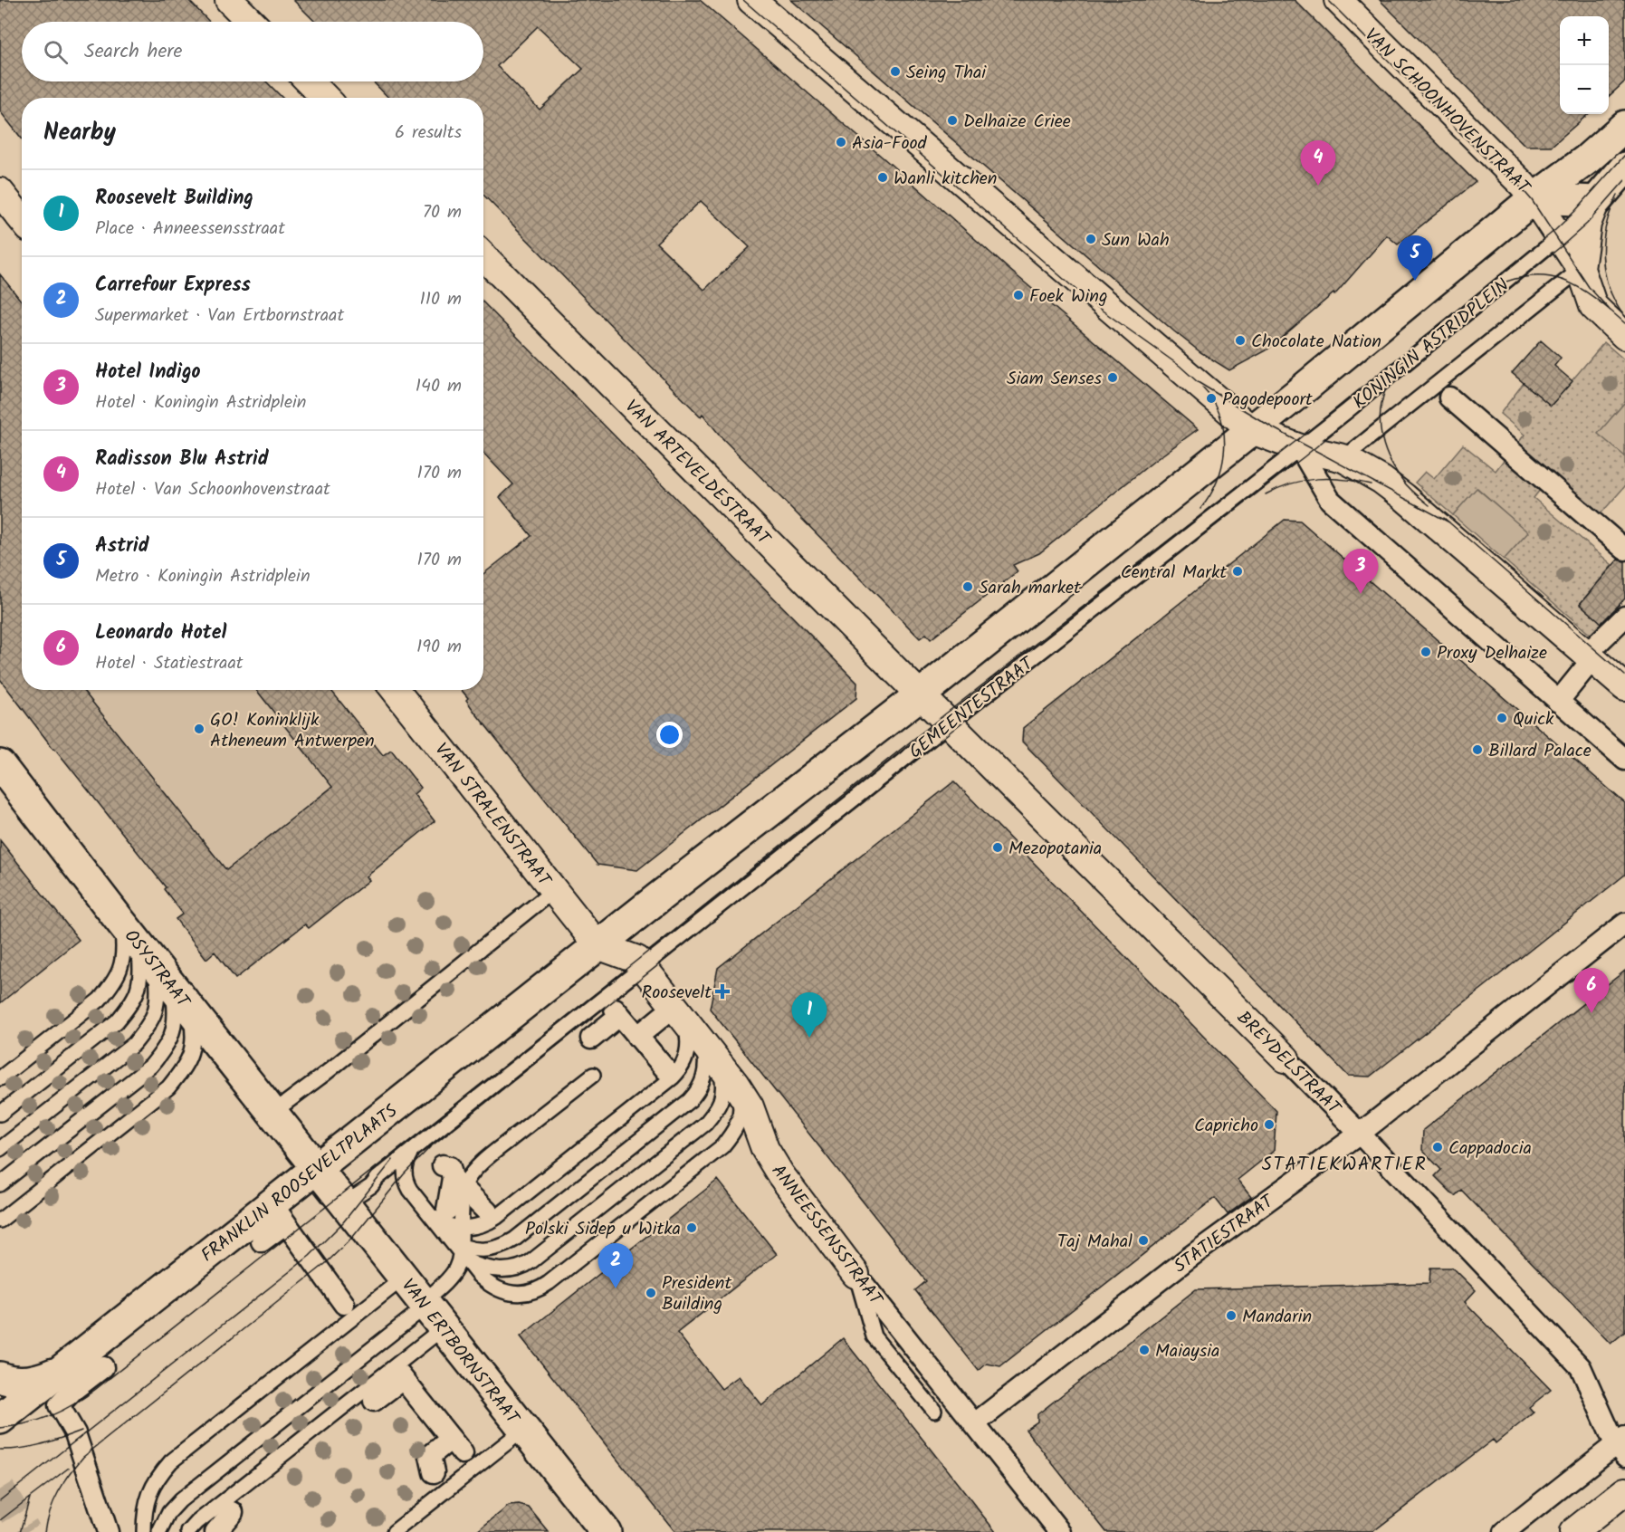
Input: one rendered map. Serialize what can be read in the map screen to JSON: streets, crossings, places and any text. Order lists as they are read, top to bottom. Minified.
{"streets":{"main road":["OSYSTRAAT","FRANKLIN ROOSEVELTPLAATS","VAN ERTBORNSTRAAT"],"street":["VAN SCHOONHOVENSTRAAT","VAN ARTEVELDESTRAAT","VAN STRALENSTRAAT","BREYDELSTRAAT","STATIESTRAAT","ANNEESSENSSTRAAT"],"lane":["KONINGIN ASTRIDPLEIN","GEMEENTESTRAAT"]},"crossings":[["KONINGIN ASTRIDPLEIN","GEMEENTESTRAAT"],["VAN ARTEVELDESTRAAT","BREYDELSTRAAT"],["GEMEENTESTRAAT","BREYDELSTRAAT"],["GEMEENTESTRAAT","ANNEESSENSSTRAAT"],["VAN STRALENSTRAAT","FRANKLIN ROOSEVELTPLAATS"],["VAN STRALENSTRAAT","ANNEESSENSSTRAAT"],["OSYSTRAAT","FRANKLIN ROOSEVELTPLAATS"],["OSYSTRAAT","VAN ERTBORNSTRAAT"],["BREYDELSTRAAT","STATIESTRAAT"],["FRANKLIN ROOSEVELTPLAATS","ANNEESSENSSTRAAT"],["FRANKLIN ROOSEVELTPLAATS","VAN ERTBORNSTRAAT"],["STATIESTRAAT","ANNEESSENSSTRAAT"]],"districts":["STATIEKWARTIER"],"places":{"other":["Seing Thai","Delhaize Criee","Asia-Food","Wanli kitchen","Sun Wah","Foek Wing","Chocolate Nation","Siam Senses","Pagodepoort","Central Markt","Sarah market","Proxy Delhaize","Quick","GO! Koninklijk Atheneum Antwerpen","Billard Palace","Mezopotania","Capricho","Cappadocia","Polski Sidep u Witka","Taj Mahal","President Building","Mandarin","Maiaysia"],"health":["Roosevelt"]},"page":{"map_buttons":["+","−"],"search":"Search here","heading":["Nearby","6 results"],"pins":["4","5","3","6","1","2"],"list":[{"mark":"1","name":"Roosevelt Building","note":"Place · Anneessensstraat","value":"70 m"},{"mark":"2","name":"Carrefour Express","note":"Supermarket · Van Ertbornstraat","value":"110 m"},{"mark":"3","name":"Hotel Indigo","note":"Hotel · Koningin Astridplein","value":"140 m"},{"mark":"4","name":"Radisson Blu Astrid","note":"Hotel · Van Schoonhovenstraat","value":"170 m"},{"mark":"5","name":"Astrid","note":"Metro · Koningin Astridplein","value":"170 m"},{"mark":"6","name":"Leonardo Hotel","note":"Hotel · Statiestraat","value":"190 m"}]}}
